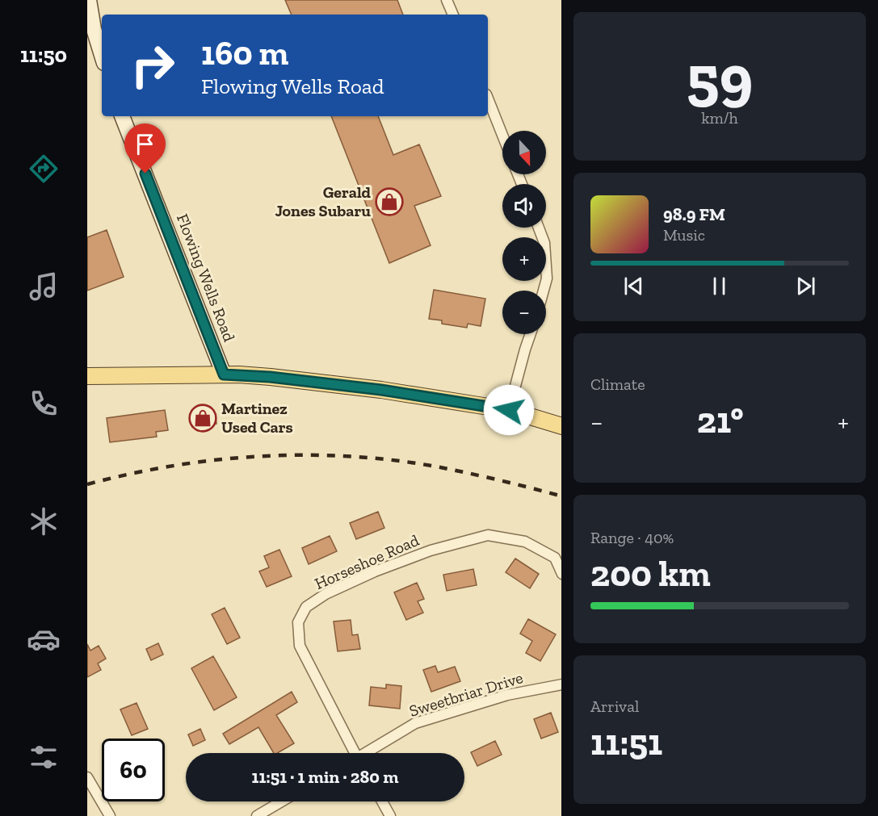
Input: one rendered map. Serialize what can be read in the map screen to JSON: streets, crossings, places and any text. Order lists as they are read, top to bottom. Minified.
{"streets":{"main road":["Flowing Wells Road"],"street":["Horseshoe Road","Sweetbriar Drive"]},"places":{"shop":["Gerald Jones Subaru","Martinez Used Cars"]},"north":"bottom","page":{"tabs":"11:50","tile":[["59","km/h"],"Climate",["Range · 40%","200 km"],["Arrival","11:51"]],"turn":["160 m","Flowing Wells Road"],"map_buttons":["+","−"],"song":["98.9 FM","Music"],"heat":["−","21°","+"],"limit":"60","trip":"11:51 · 1 min · 280 m"}}
